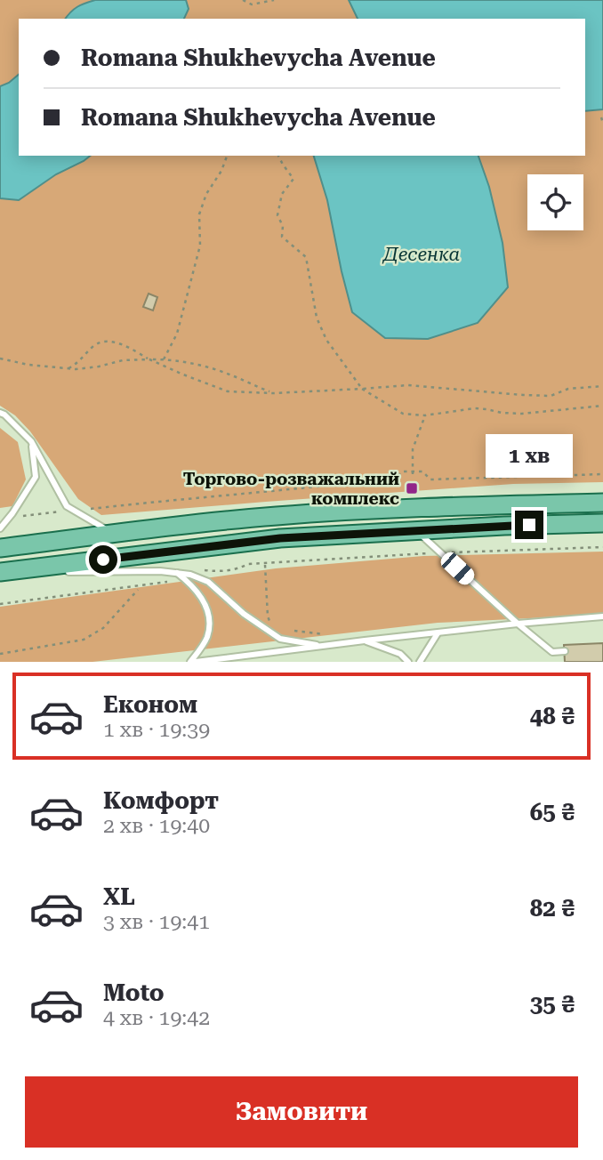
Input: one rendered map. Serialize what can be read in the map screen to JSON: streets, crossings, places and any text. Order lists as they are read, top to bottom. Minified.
{"water":["Десенка"],"places":{"transit":["Торгово-розважальний комплекс"]},"page":{"banner":["Romana Shukhevycha Avenue","Romana Shukhevycha Avenue"],"bubble":"1 хв","list":[{"name":"Економ","note":"1 хв · 19:39","value":"48 ₴"},{"name":"Комфорт","note":"2 хв · 19:40","value":"65 ₴"},{"name":"XL","note":"3 хв · 19:41","value":"82 ₴"},{"name":"Moto","note":"4 хв · 19:42","value":"35 ₴"}],"buttons":"Замовити"}}
